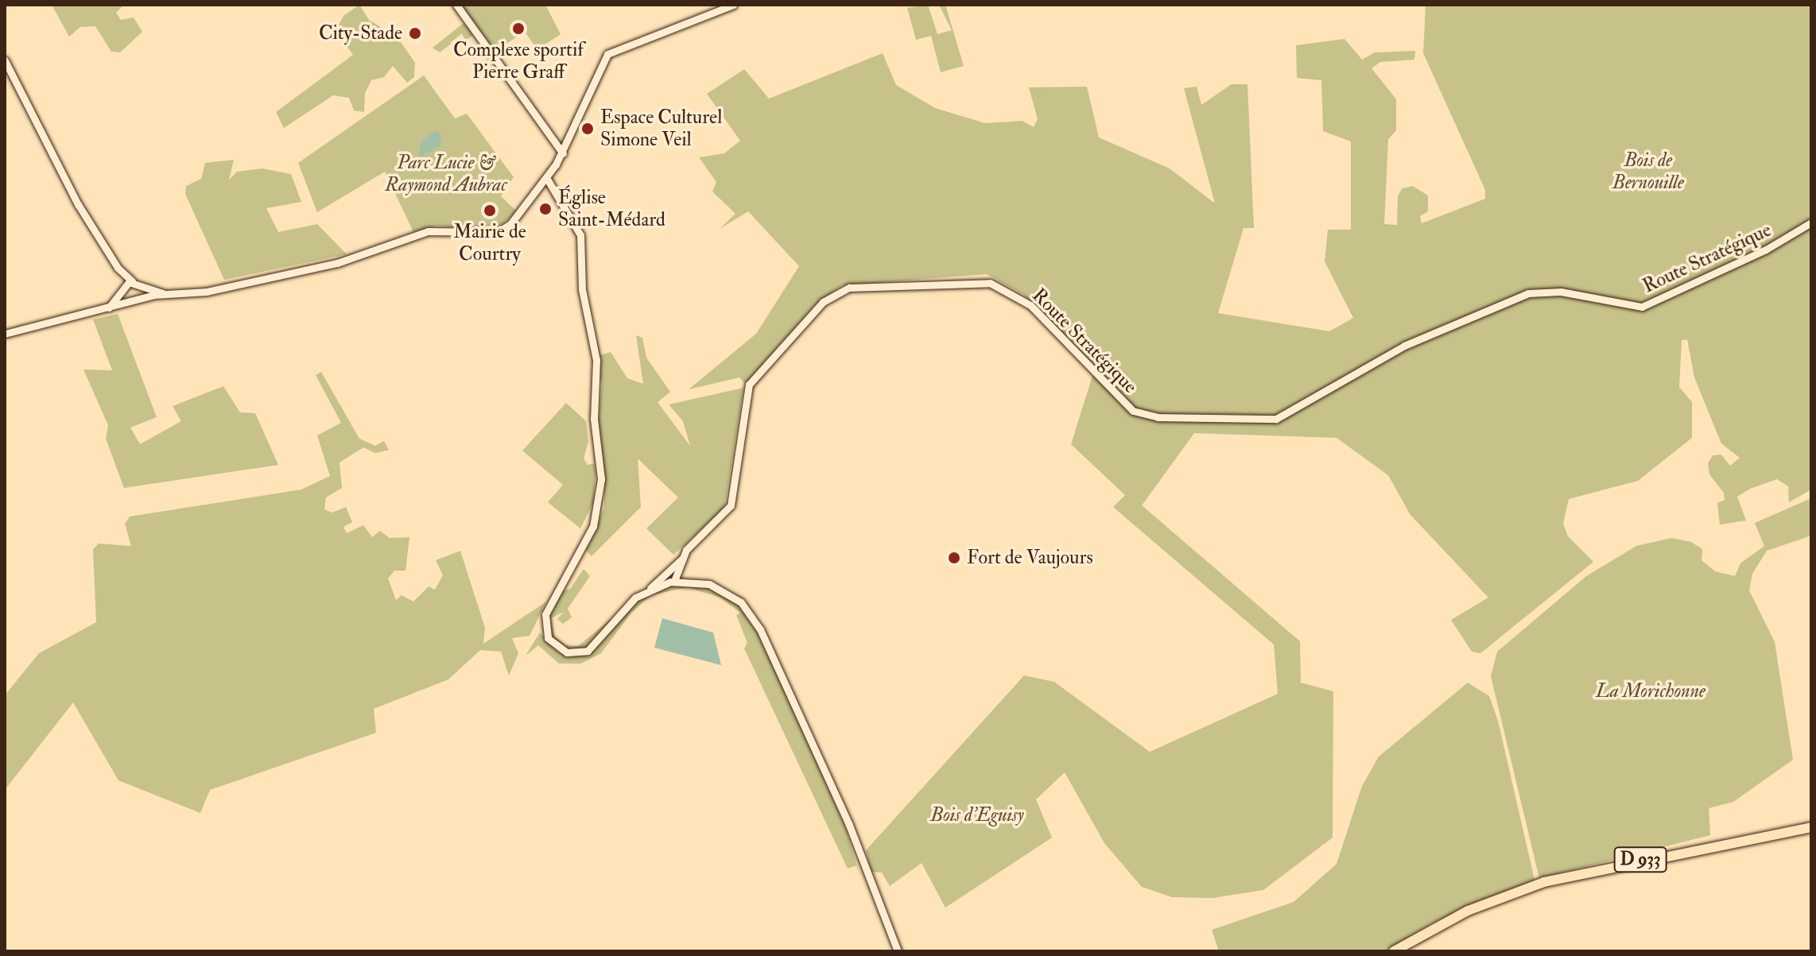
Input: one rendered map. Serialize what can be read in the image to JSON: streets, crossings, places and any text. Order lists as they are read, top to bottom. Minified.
{"streets":{"highway":["D 933"],"street":["Route Stratégique"]},"parks":["Bois de Bernouille","Parc Lucie & Raymond Aubrac","La Morichonne","Bois d'Eguisy"],"places":["Complexe sportif Pierre Graff","City-Stade","Espace Culturel Simone Veil","Église Saint-Médard","Mairie de Courtry","Fort de Vaujours"]}
